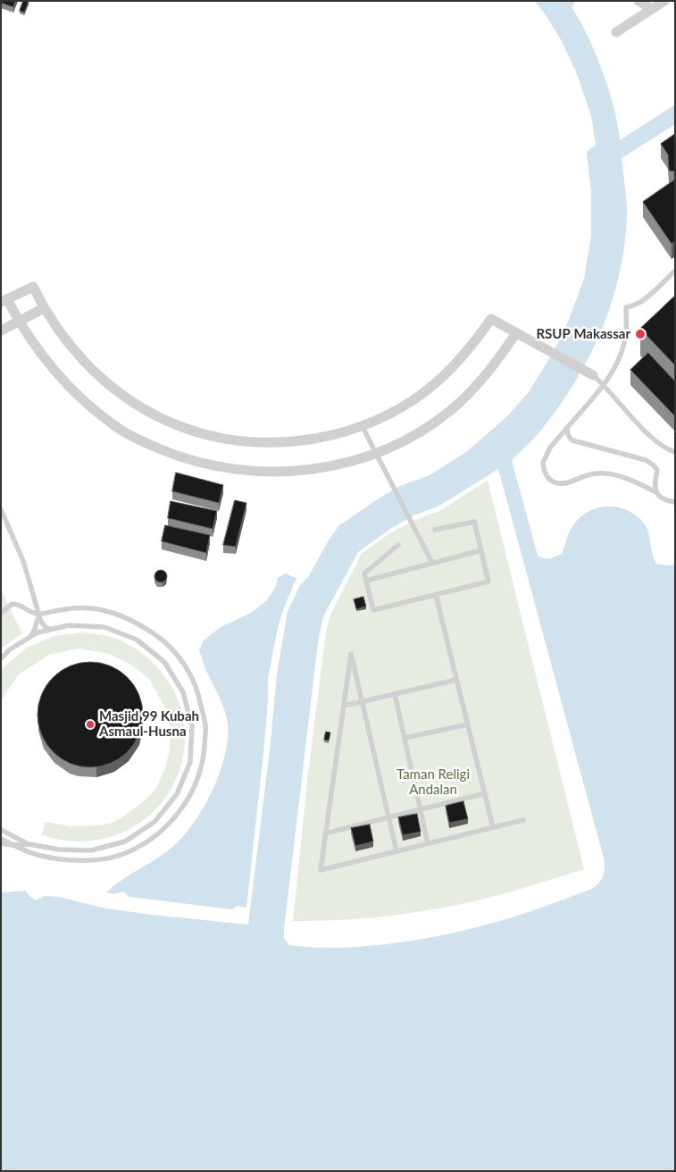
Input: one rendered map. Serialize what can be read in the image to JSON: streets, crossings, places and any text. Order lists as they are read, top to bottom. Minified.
{"parks":["Taman Religi Andalan"],"places":["RSUP Makassar","Masjid 99 Kubah Asmaul-Husna"]}
